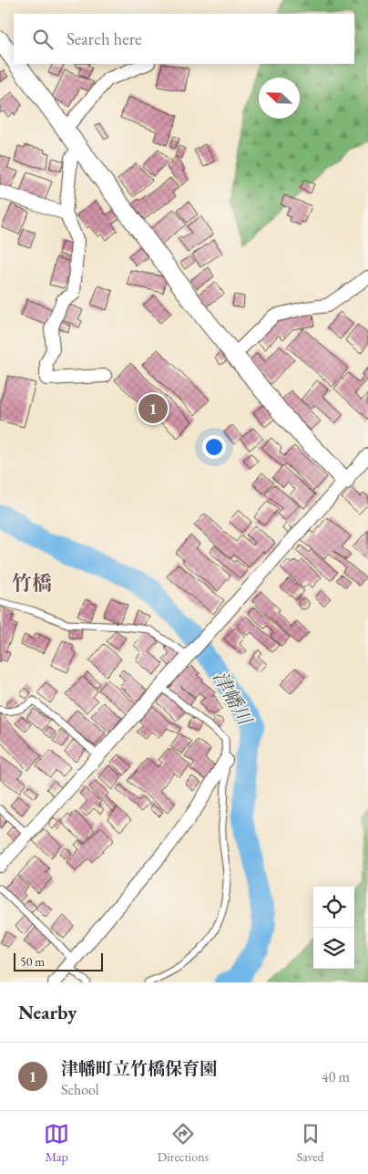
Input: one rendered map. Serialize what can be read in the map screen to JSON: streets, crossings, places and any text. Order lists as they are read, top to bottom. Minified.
{"districts":["竹橋"],"water":["津幡川"],"scale_bar":"50 m","north":"top left","page":{"search":"Search here","pins":"1","scale":"50 m","heading":"Nearby","list":[{"mark":"1","name":"津幡町立竹橋保育園","note":"School","value":"40 m"}],"nav":["Map","Directions","Saved"]}}
